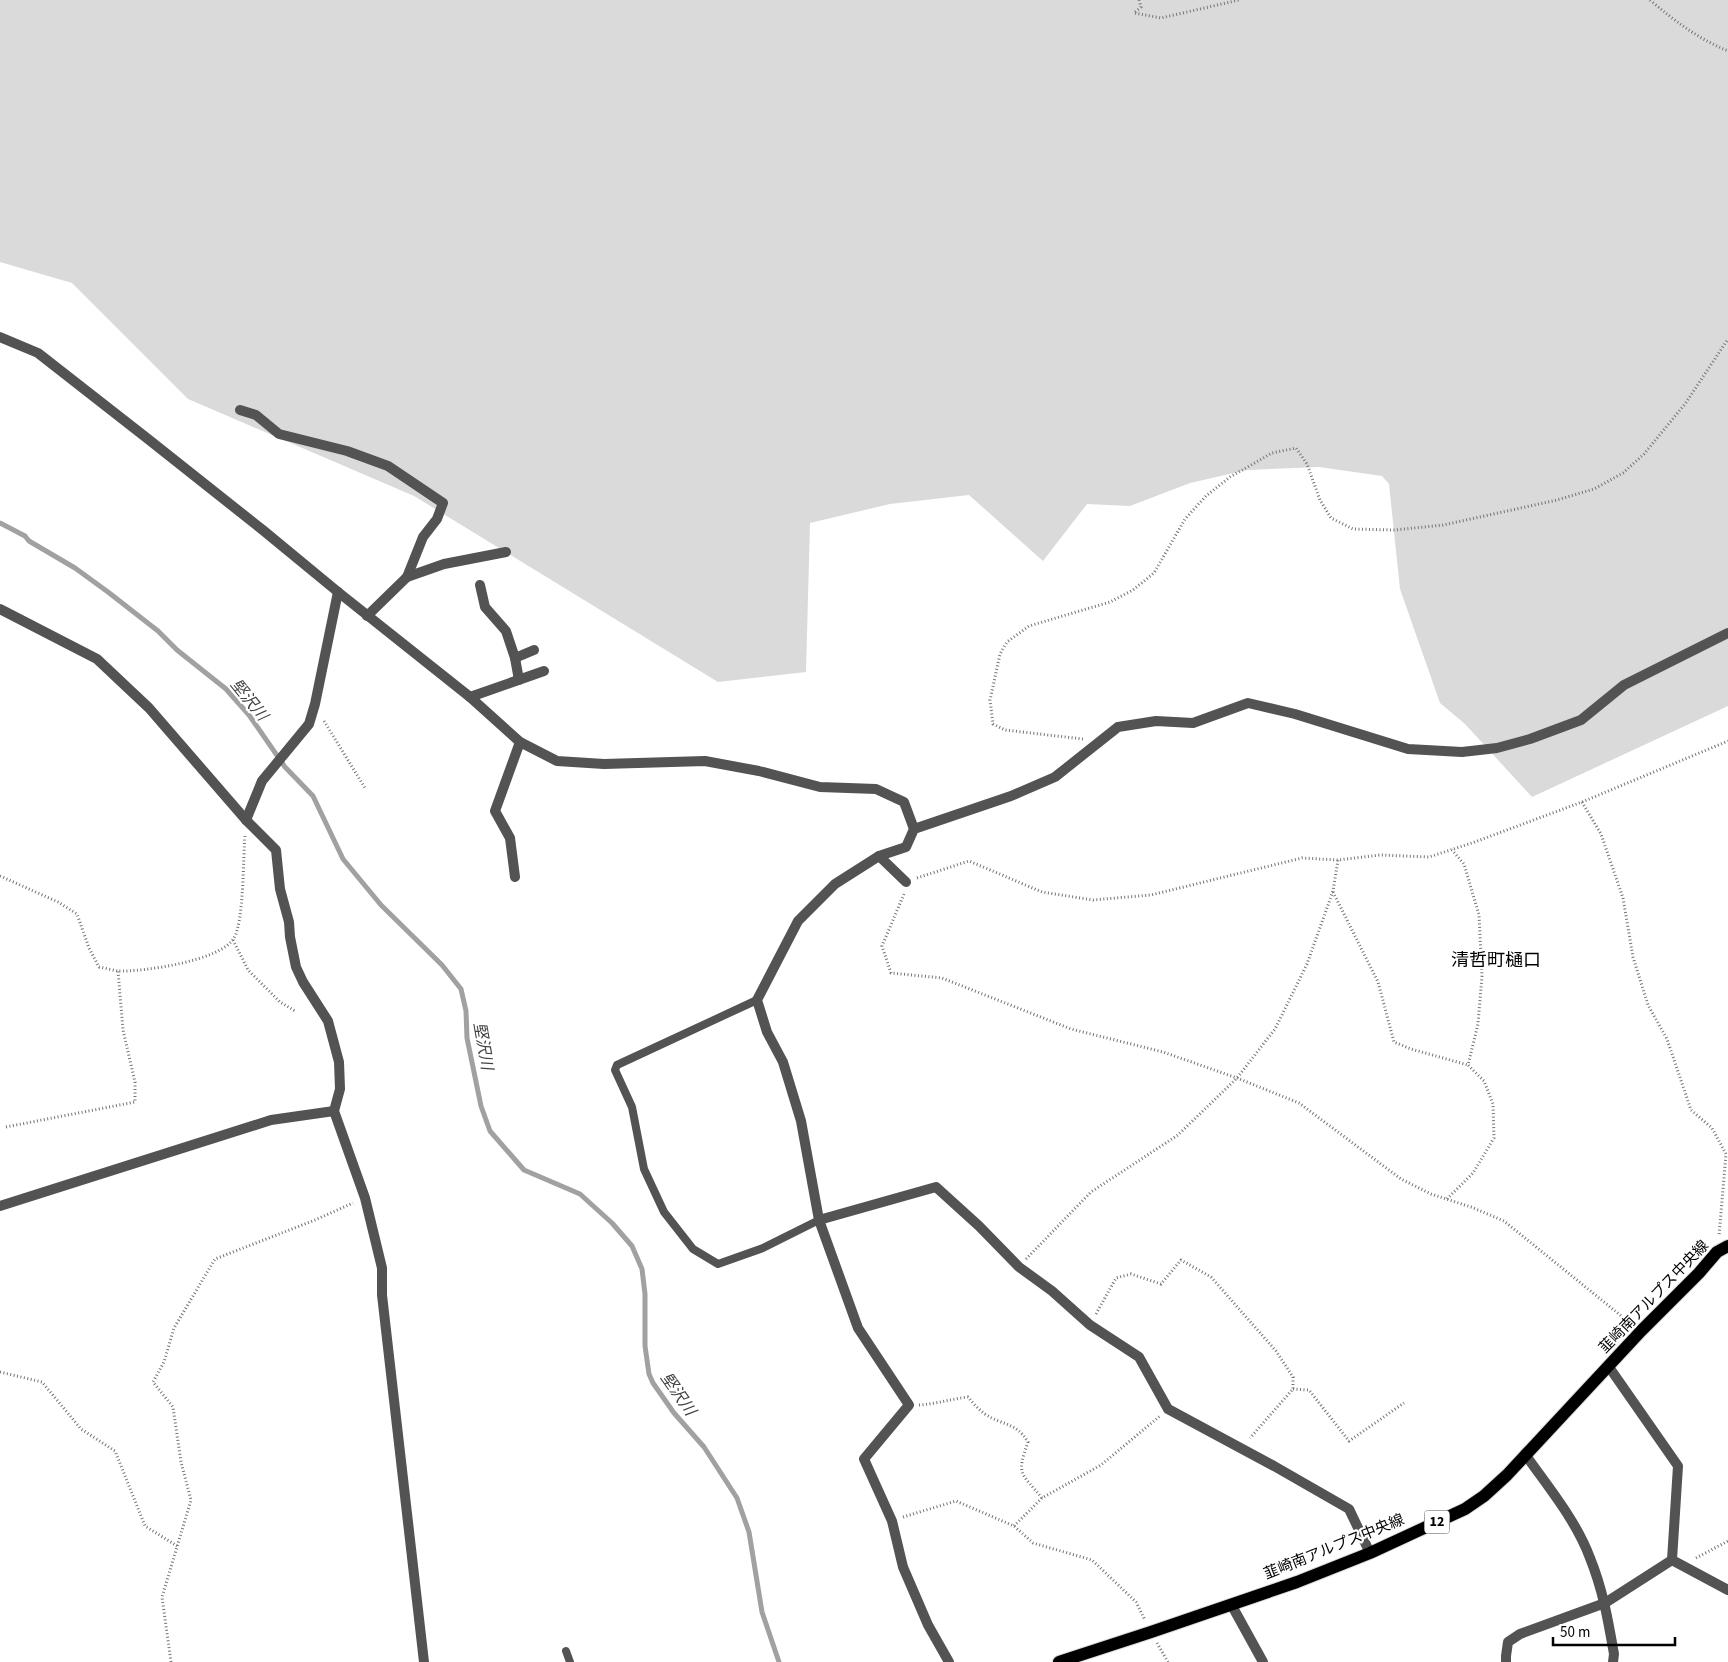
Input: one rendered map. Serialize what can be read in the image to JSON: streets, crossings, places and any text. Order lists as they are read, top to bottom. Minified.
{"streets":{"main road":["韮崎南アルプス中央線","12"]},"districts":["清哲町樋口"],"water":["堅沢川"],"scale_bar":"50 m"}
